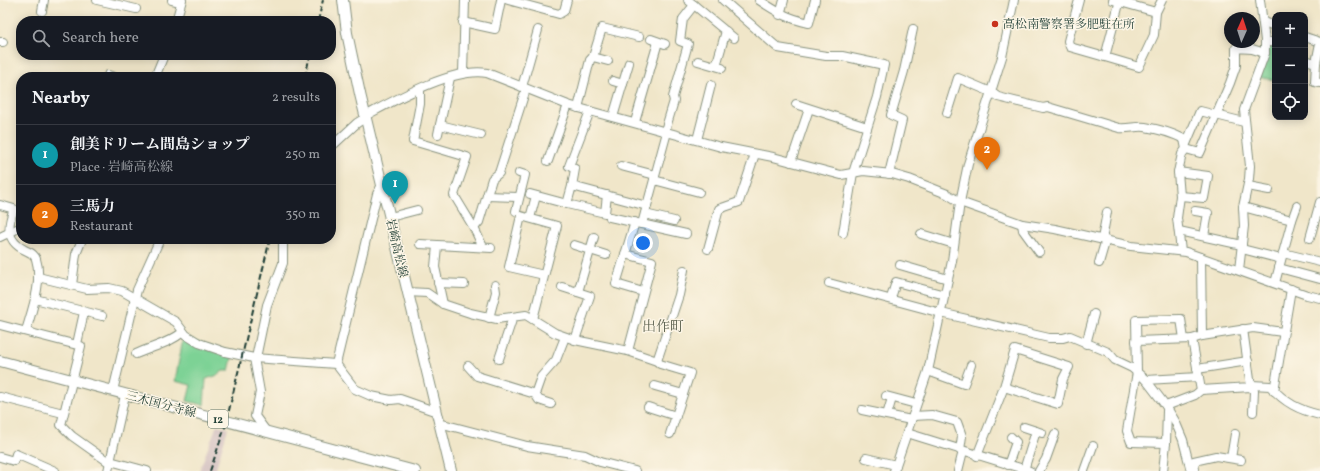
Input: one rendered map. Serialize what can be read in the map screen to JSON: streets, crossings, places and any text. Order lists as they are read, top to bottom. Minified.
{"streets":{"main road":["岩崎高松線","三木国分寺線","12"]},"districts":["出作町"],"places":["高松南警察署多肥駐在所"],"north":"top","page":{"map_buttons":["+","−"],"search":"Search here","heading":["Nearby","2 results"],"list":[{"mark":"1","name":"創美ドリーム間島ショップ","note":"Place · 岩崎高松線","value":"250 m"},{"mark":"2","name":"三馬力","note":"Restaurant","value":"350 m"}],"pins":["2","1"]}}
